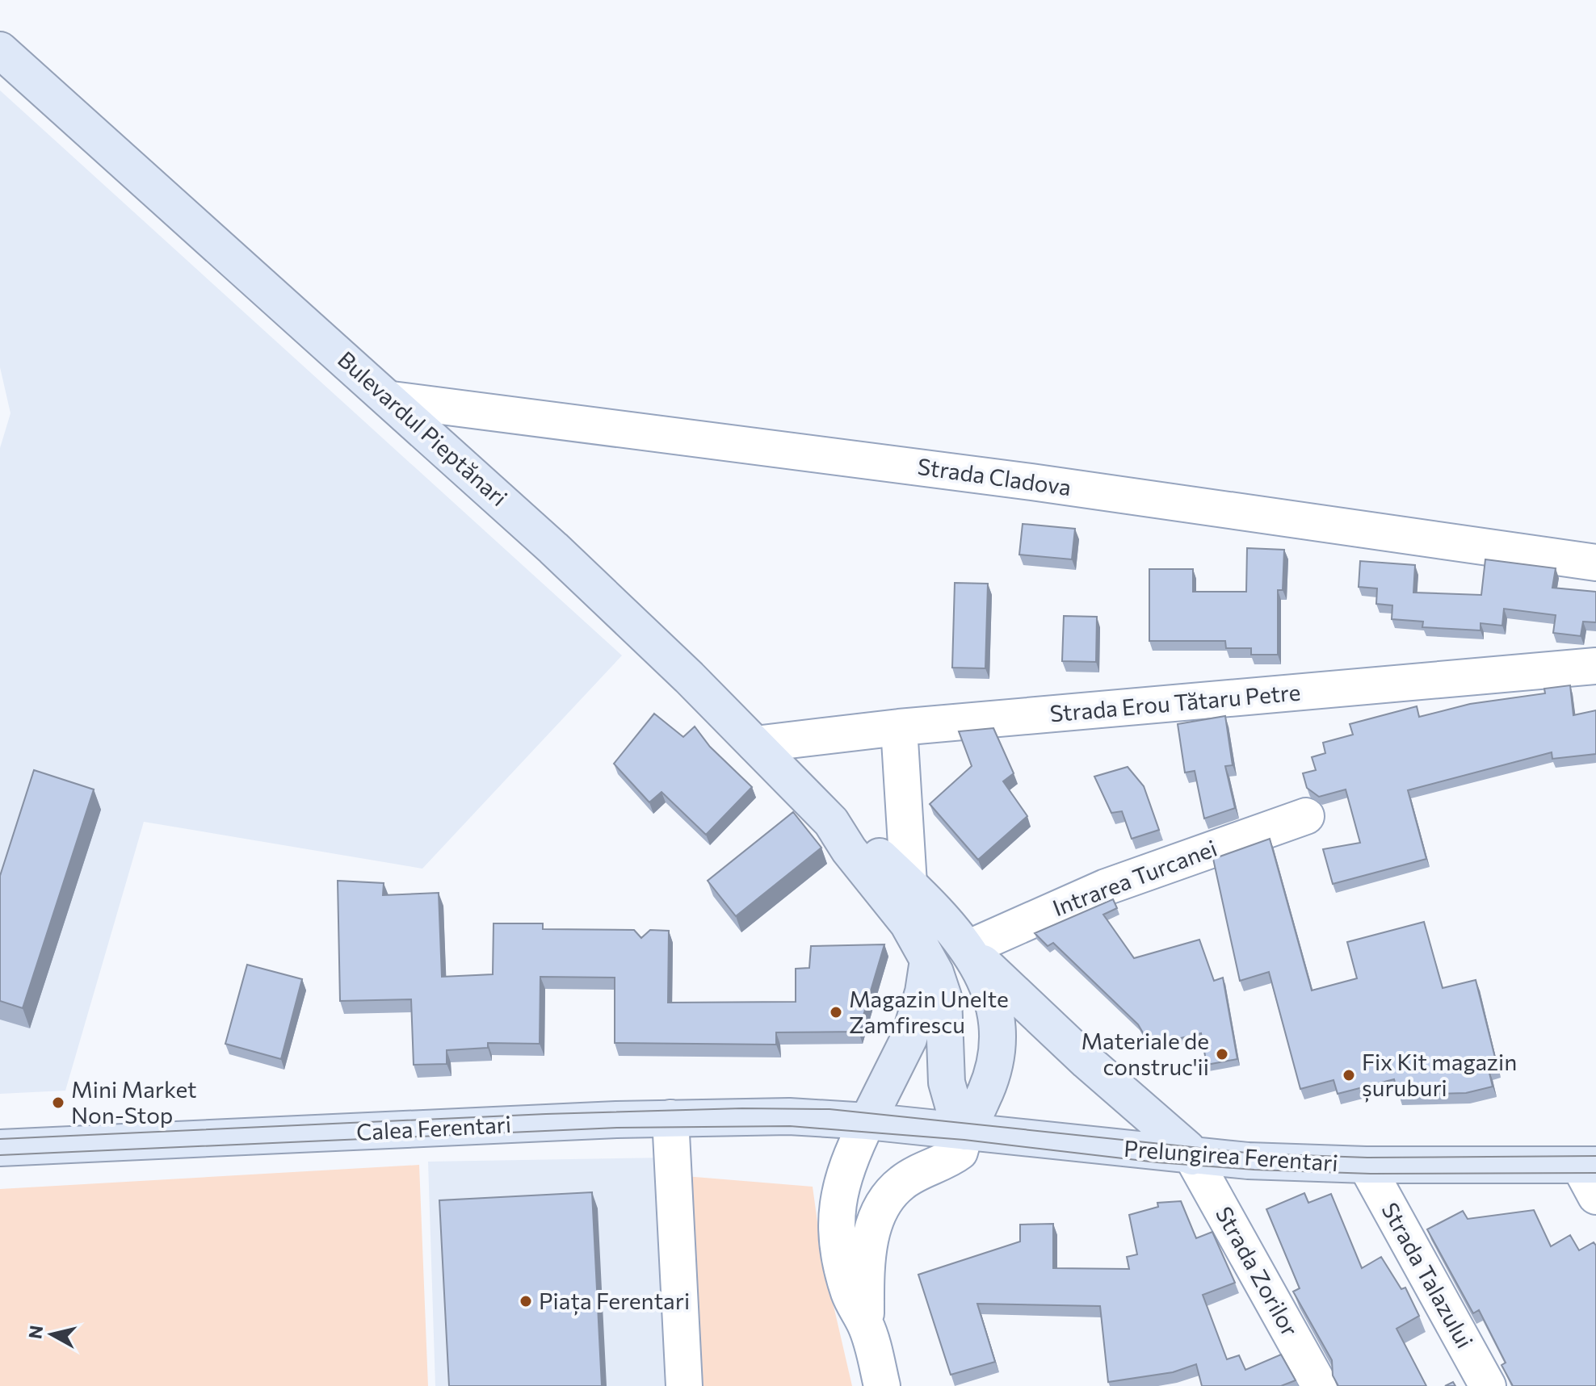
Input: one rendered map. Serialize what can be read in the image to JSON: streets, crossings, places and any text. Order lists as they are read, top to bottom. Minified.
{"streets":{"main road":["Bulevardul Pieptănari","Calea Ferentari","Prelungirea Ferentari"],"street":["Strada Cladova","Strada Erou Tătaru Petre","Intrarea Turcanei","Strada Zorilor","Strada Talazului"]},"crossings":[["Bulevardul Pieptănari","Strada Cladova"],["Bulevardul Pieptănari","Strada Erou Tătaru Petre"],["Bulevardul Pieptănari","Intrarea Turcanei"],["Bulevardul Pieptănari","Prelungirea Ferentari"],["Calea Ferentari","Prelungirea Ferentari"],["Prelungirea Ferentari","Strada Zorilor"],["Prelungirea Ferentari","Strada Talazului"]],"places":["Magazin Unelte Zamfirescu","Materiale de construc'ii","Fix Kit magazin șuruburi","Mini Market Non-Stop","Piața Ferentari"],"north":"left"}
